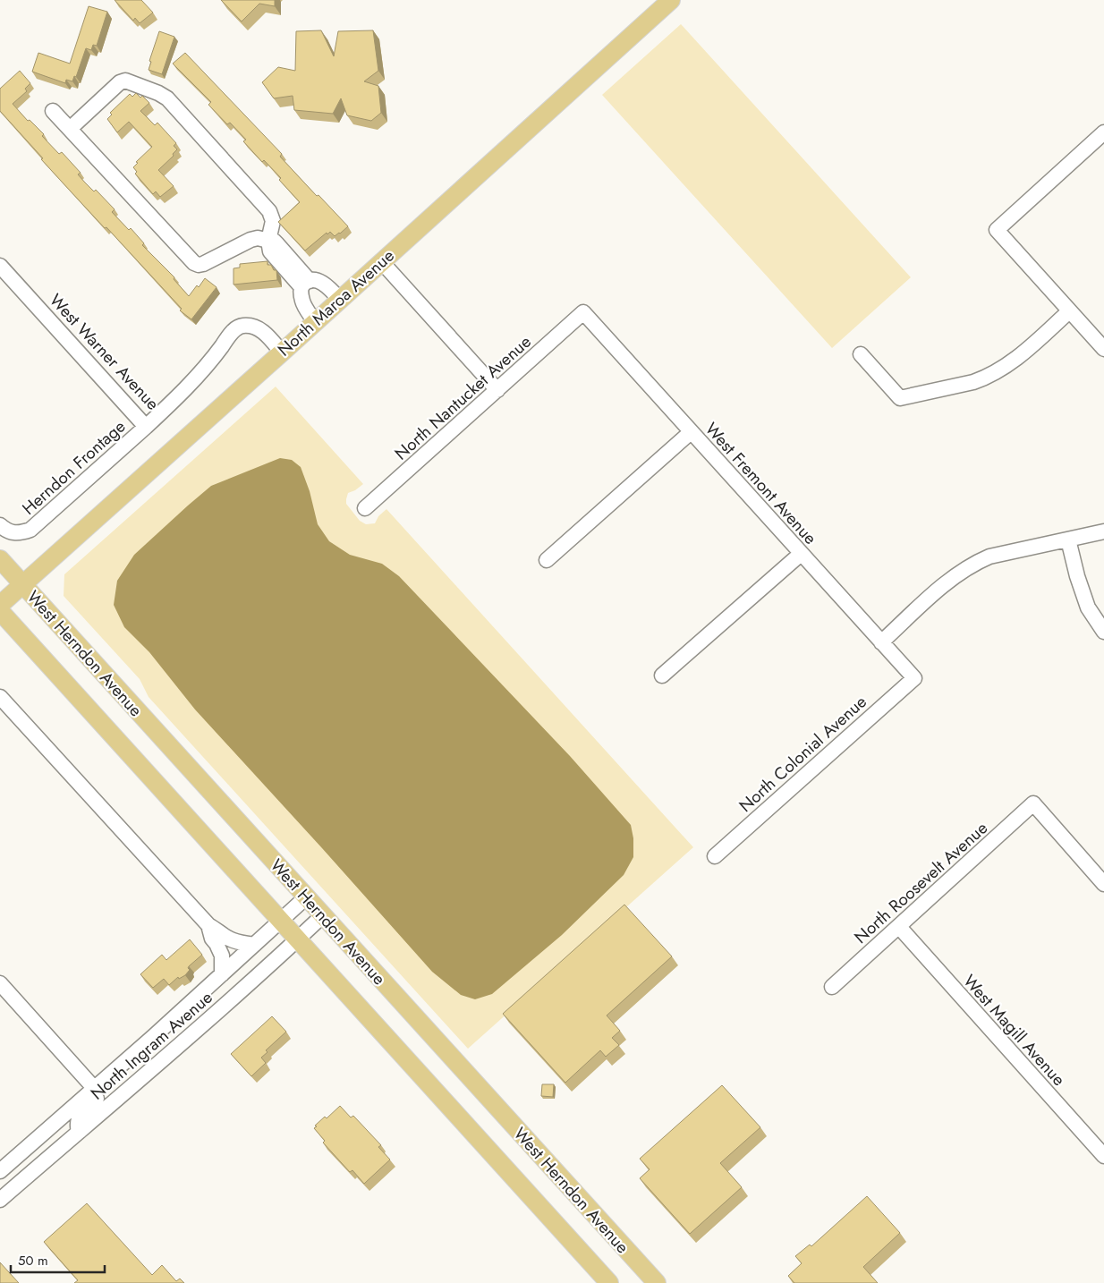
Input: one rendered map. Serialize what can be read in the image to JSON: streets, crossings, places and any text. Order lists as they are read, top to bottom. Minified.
{"streets":{"main road":["North Maroa Avenue","West Herndon Avenue"],"street":["West Warner Avenue","North Nantucket Avenue","Herndon Frontage","West Fremont Avenue","North Colonial Avenue","North Roosevelt Avenue","West Magill Avenue","North Ingram Avenue"]},"crossings":[["North Maroa Avenue","West Warner Avenue"],["North Maroa Avenue","West Herndon Avenue"],["West Warner Avenue","Herndon Frontage"],["North Nantucket Avenue","West Fremont Avenue"],["West Fremont Avenue","North Colonial Avenue"],["West Herndon Avenue","North Ingram Avenue"],["North Roosevelt Avenue","West Magill Avenue"]],"scale_bar":"50 m"}
